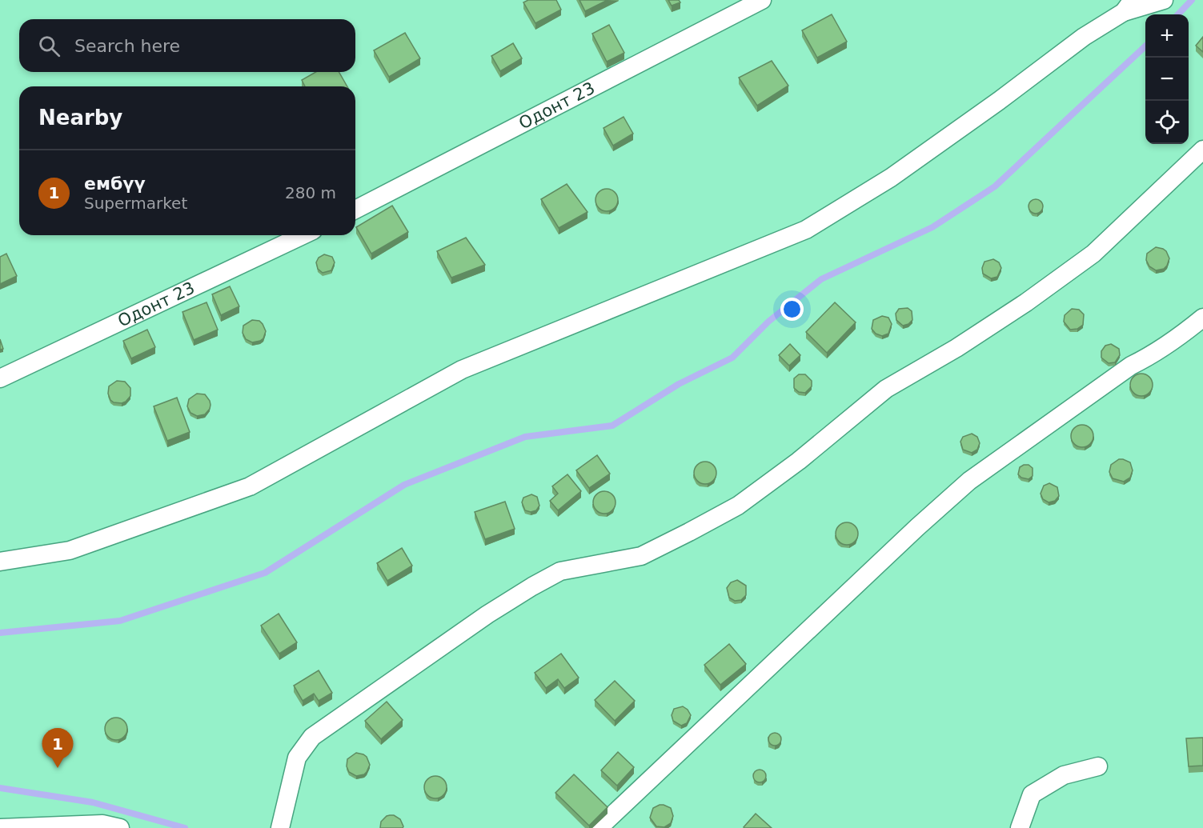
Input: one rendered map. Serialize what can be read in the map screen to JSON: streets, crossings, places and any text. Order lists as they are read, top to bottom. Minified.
{"streets":{"street":["Одонт 23"]},"page":{"map_buttons":["+","−"],"search":"Search here","heading":"Nearby","list":[{"mark":"1","name":"ембүү","note":"Supermarket","value":"280 m"}],"pins":"1"}}
